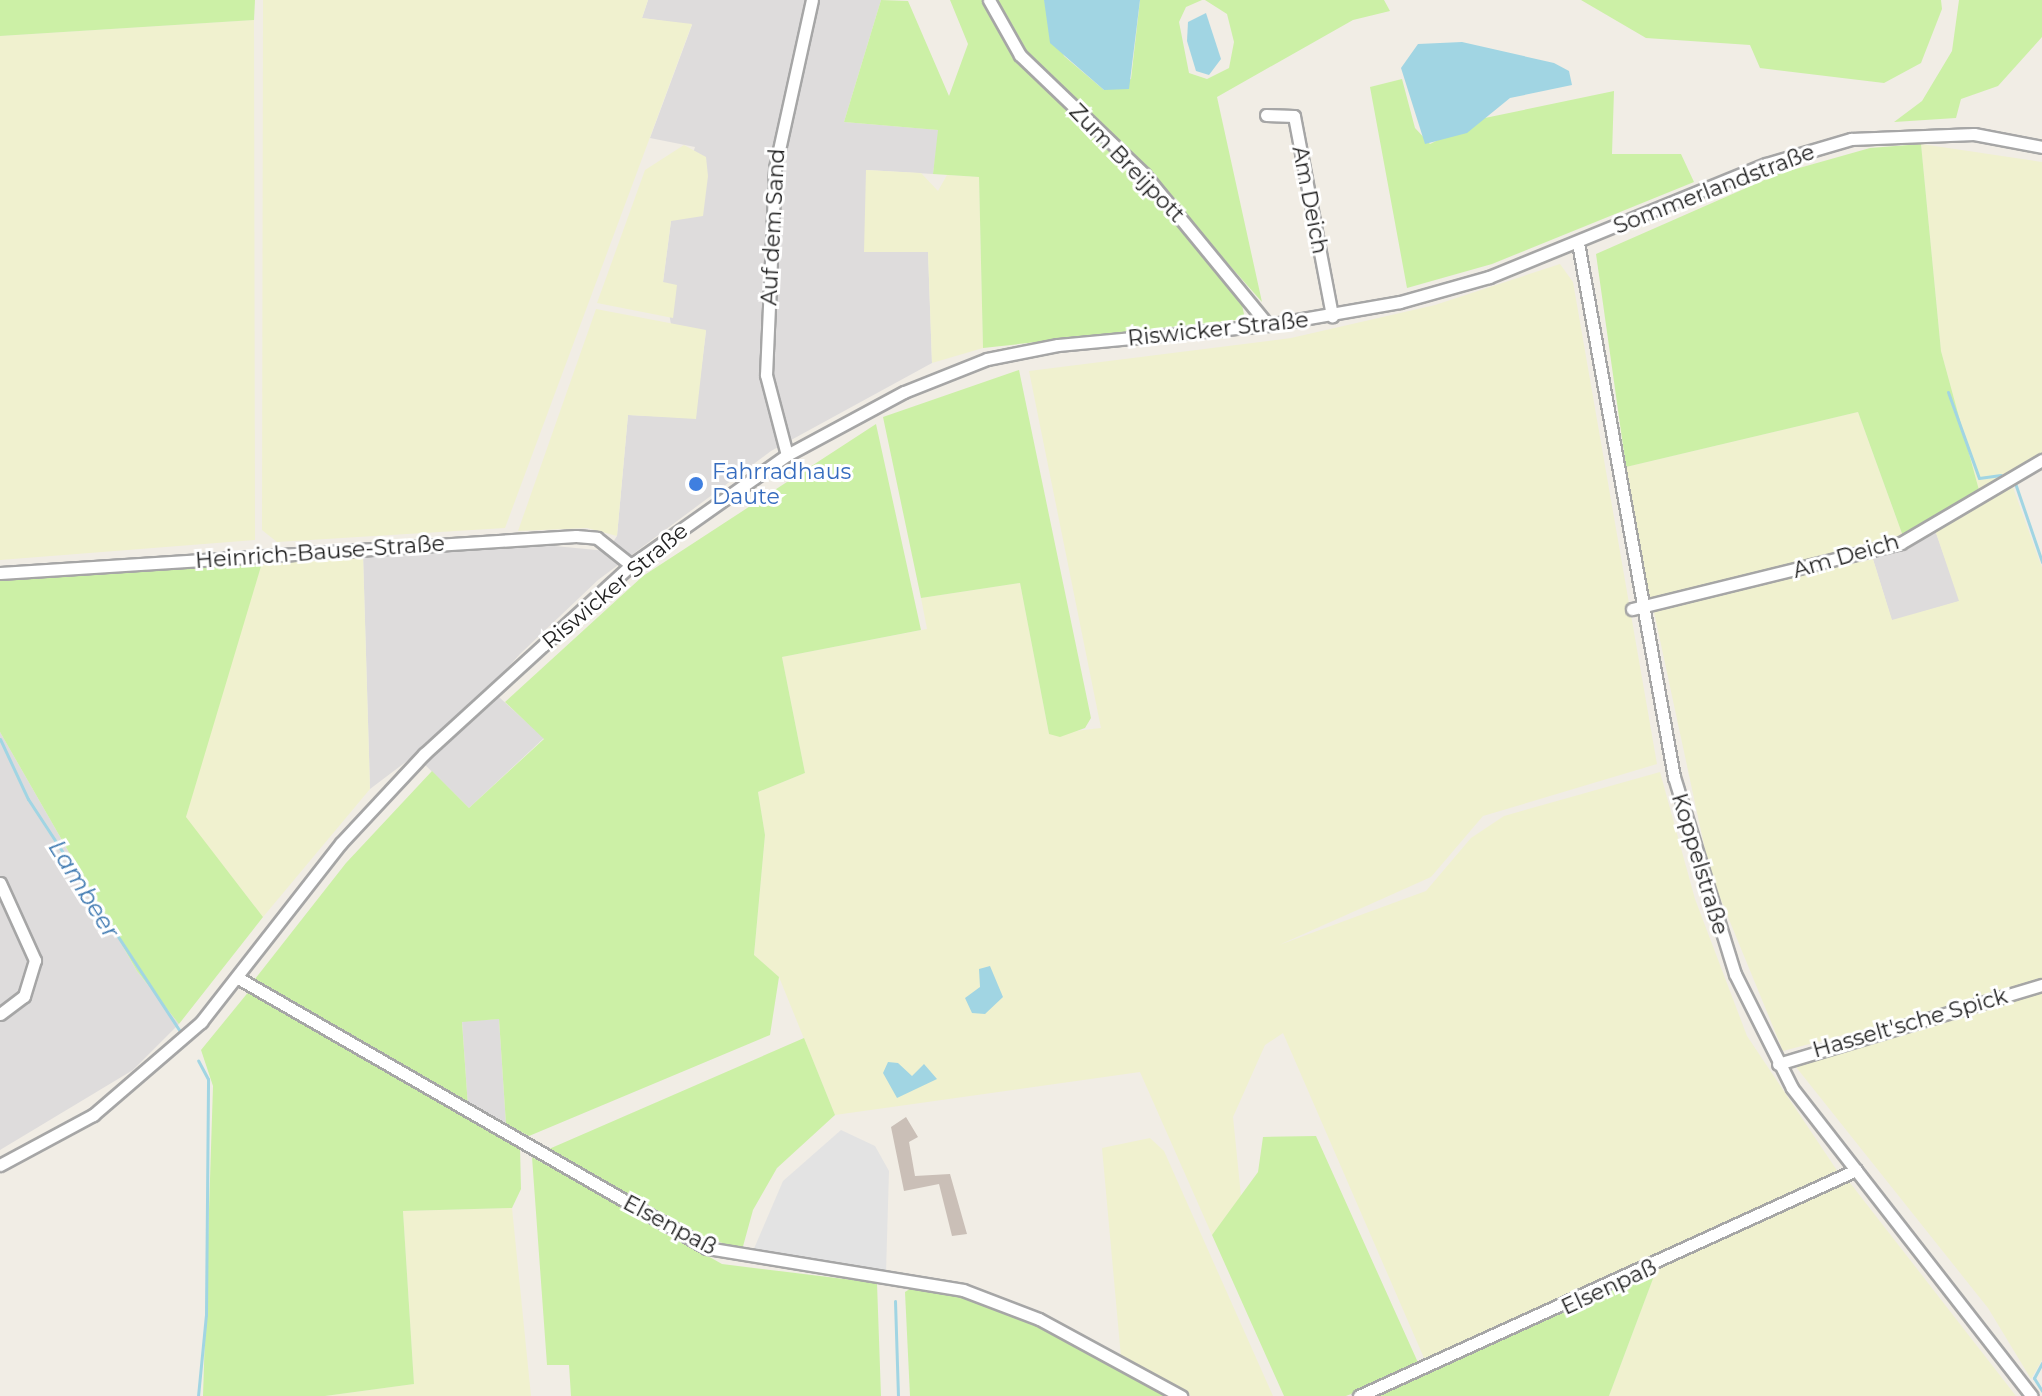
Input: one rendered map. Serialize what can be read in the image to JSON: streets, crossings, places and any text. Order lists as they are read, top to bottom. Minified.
{"streets":{"street":["Zum Breijpott","Sommerlandstraße","Am Deich","Auf dem Sand","Riswicker Straße","Heinrich-Bause-Straße","Koppelstraße","Hasselt'sche Spick","Elsenpaß"]},"crossings":[["Zum Breijpott","Riswicker Straße"],["Sommerlandstraße","Riswicker Straße"],["Sommerlandstraße","Koppelstraße"],["Am Deich","Riswicker Straße"],["Am Deich","Koppelstraße"],["Auf dem Sand","Riswicker Straße"],["Riswicker Straße","Heinrich-Bause-Straße"],["Riswicker Straße","Koppelstraße"],["Riswicker Straße","Elsenpaß"],["Koppelstraße","Hasselt'sche Spick"],["Koppelstraße","Elsenpaß"]],"water":["Lambeer"],"places":["Fahrradhaus Daute"]}
